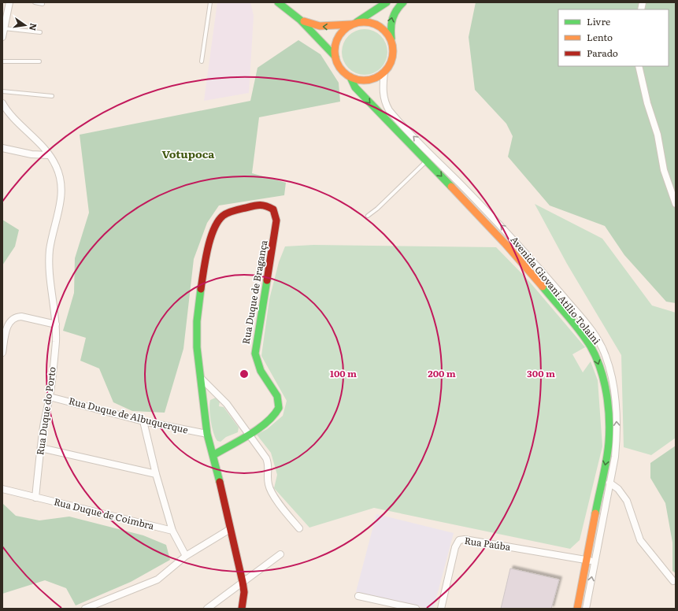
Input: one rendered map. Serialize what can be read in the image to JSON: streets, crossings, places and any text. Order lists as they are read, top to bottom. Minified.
{"streets":{"street":["Avenida Giovani Atílio Tolaini","Rua Duque de Bragança","Rua Duque do Porto","Rua Duque de Albuquerque","Rua Duque de Coimbra","Rua Paúba"]},"crossings":[["Avenida Giovani Atílio Tolaini","Rua Paúba"],["Rua Duque do Porto","Rua Duque de Albuquerque"],["Rua Duque do Porto","Rua Duque de Coimbra"]],"districts":["Votupoca"],"legend":["Livre","Lento","Parado"],"north":"right","rings":["100 m","200 m","300 m"]}
